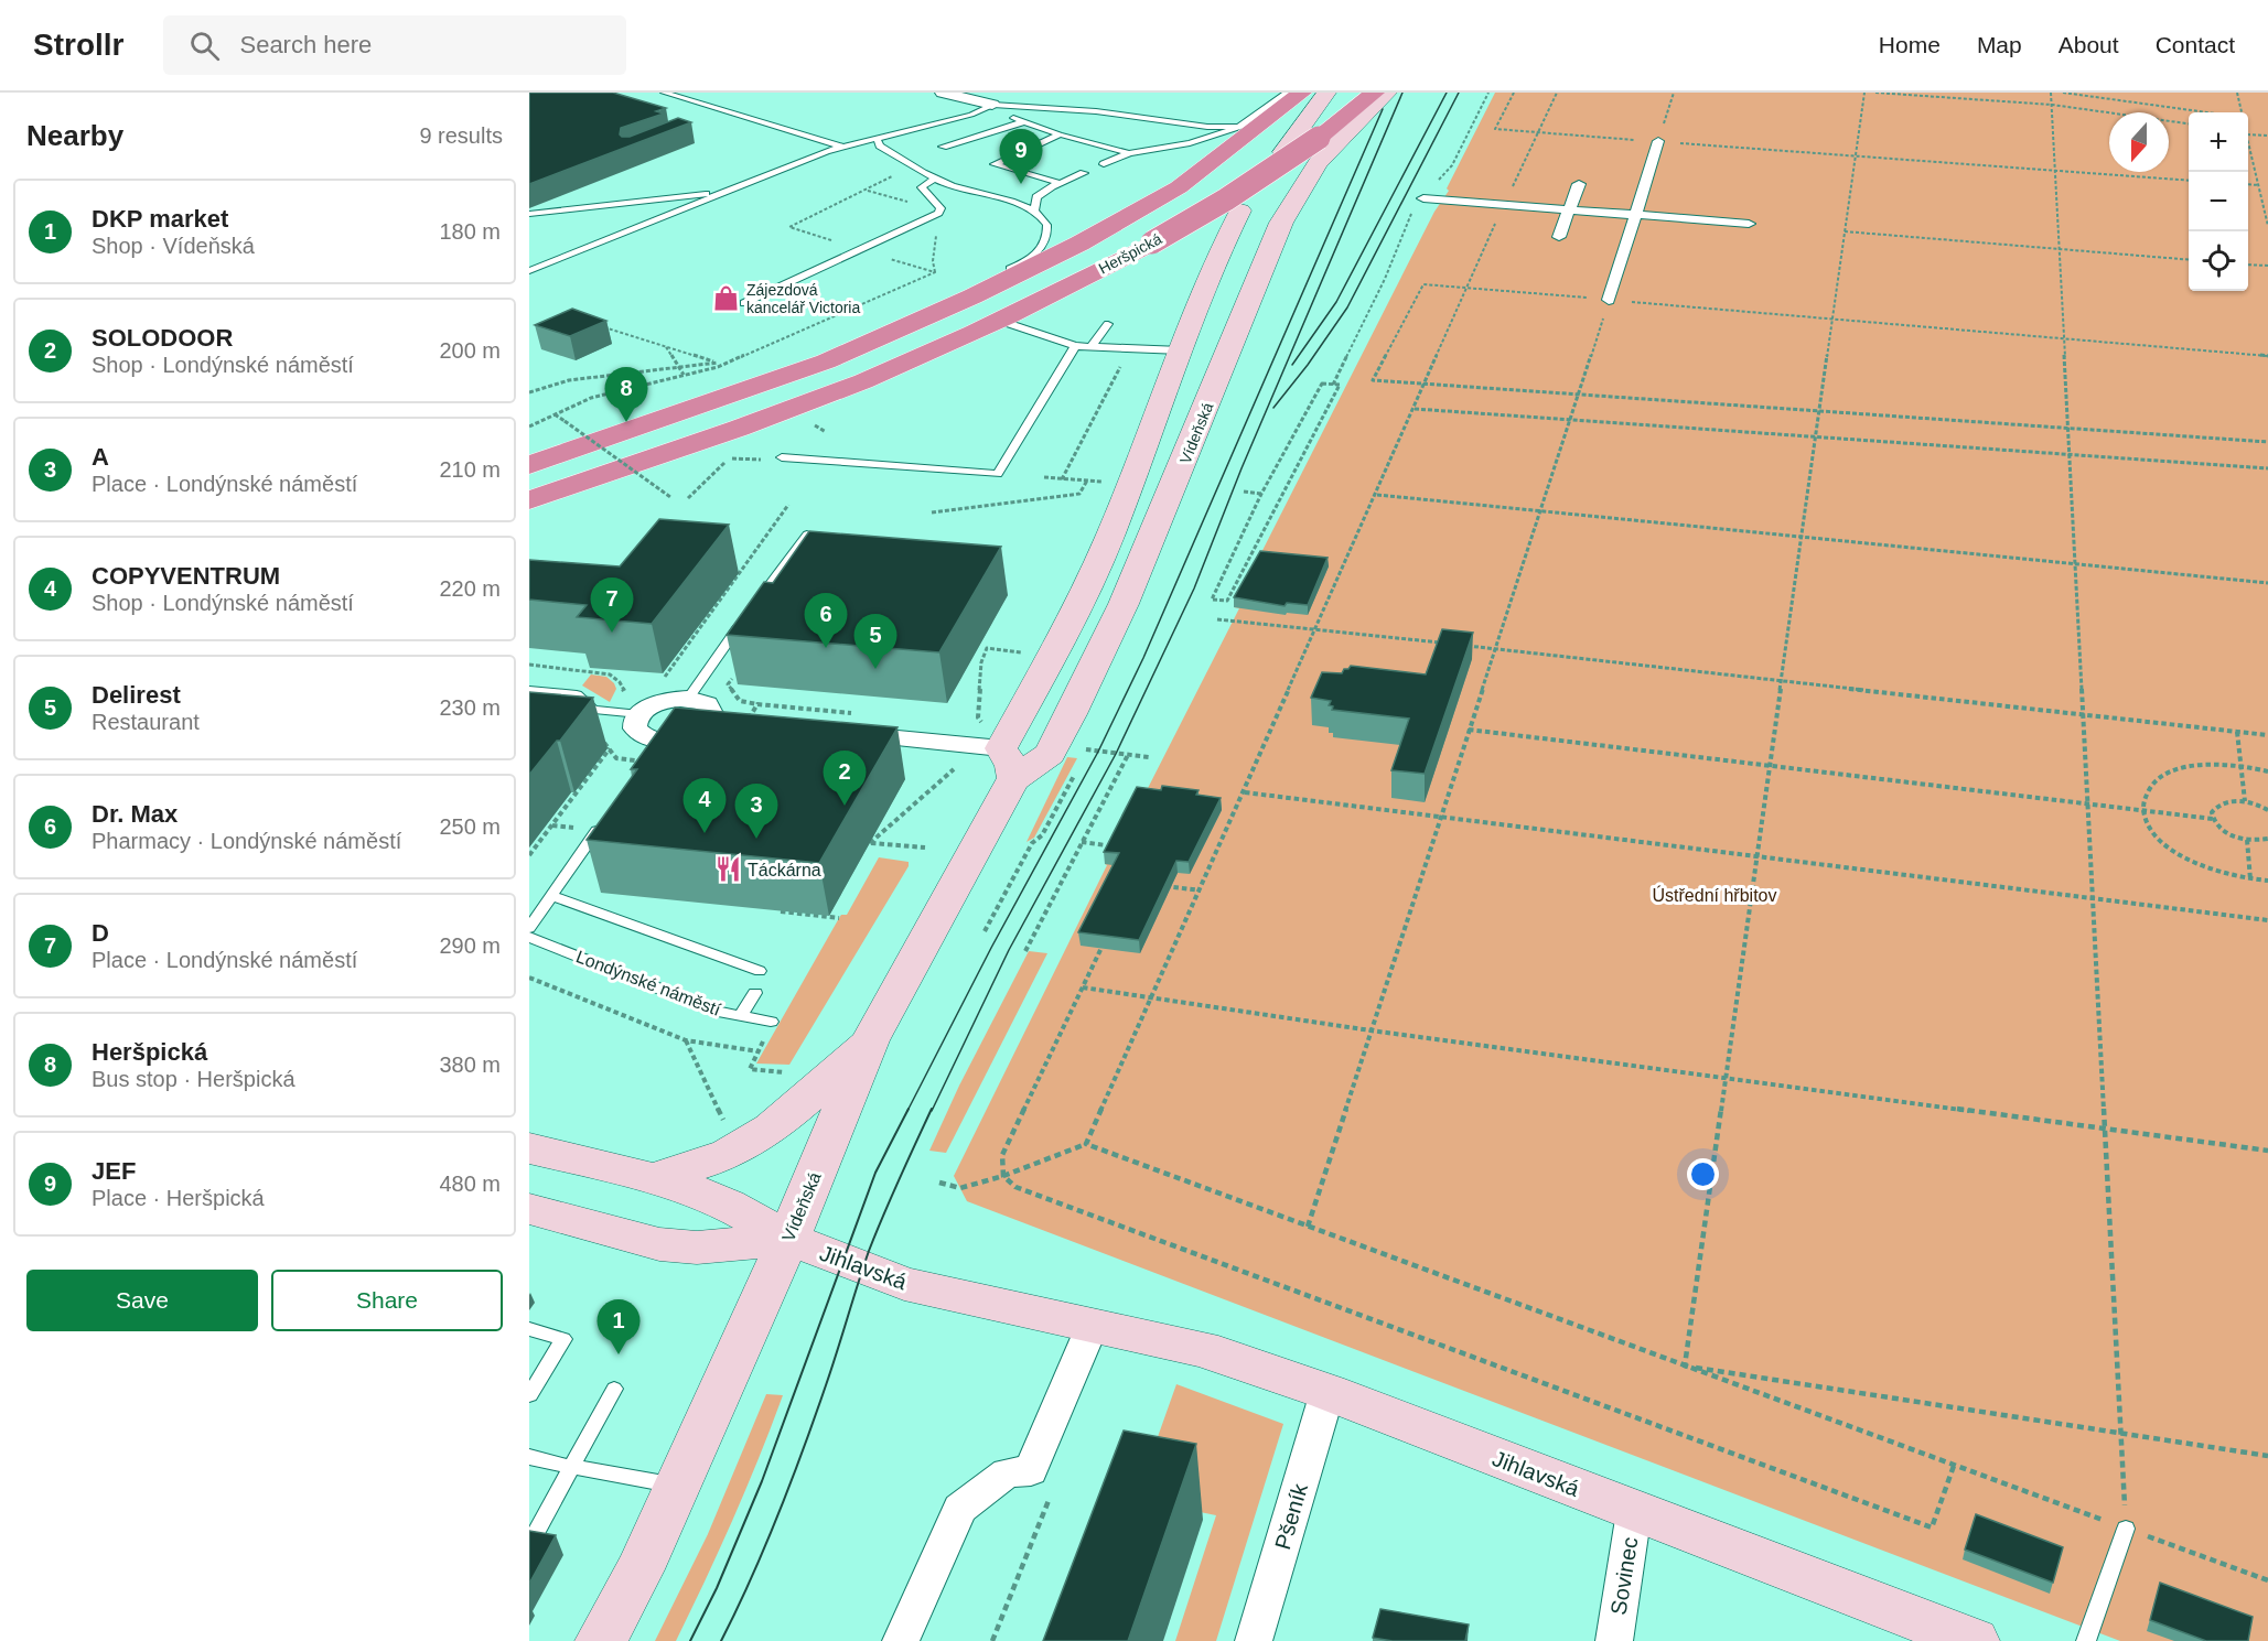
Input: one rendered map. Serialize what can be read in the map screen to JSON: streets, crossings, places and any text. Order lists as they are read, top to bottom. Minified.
{"streets":{"highway":["Heršpická"],"main road":["Vídeňská","Jihlavská"],"street":["Pšeník","Sovinec"],"lane":["Londýnské náměstí"]},"crossings":[["Vídeňská","Jihlavská"],["Jihlavská","Pšeník"],["Jihlavská","Sovinec"]],"parks":["Ústřední hřbitov"],"places":{"shop":["Zájezdová kancelář Victoria"],"restaurant":["Táckárna"]},"north":"bottom","page":{"header":"Strollr","search":"Search here","nav":["Home","Map","About","Contact"],"heading":["Nearby","9 results"],"map_buttons":["+","−"],"pins":["9","8","7","6","5","2","4","3","1"],"list":[{"mark":"1","name":"DKP market","note":"Shop · Vídeňská","value":"180 m"},{"mark":"2","name":"SOLODOOR","note":"Shop · Londýnské náměstí","value":"200 m"},{"mark":"3","name":"A","note":"Place · Londýnské náměstí","value":"210 m"},{"mark":"4","name":"COPYVENTRUM","note":"Shop · Londýnské náměstí","value":"220 m"},{"mark":"5","name":"Delirest","note":"Restaurant","value":"230 m"},{"mark":"6","name":"Dr. Max","note":"Pharmacy · Londýnské náměstí","value":"250 m"},{"mark":"7","name":"D","note":"Place · Londýnské náměstí","value":"290 m"},{"mark":"8","name":"Heršpická","note":"Bus stop · Heršpická","value":"380 m"},{"mark":"9","name":"JEF","note":"Place · Heršpická","value":"480 m"}],"buttons":["Save","Share"]}}
